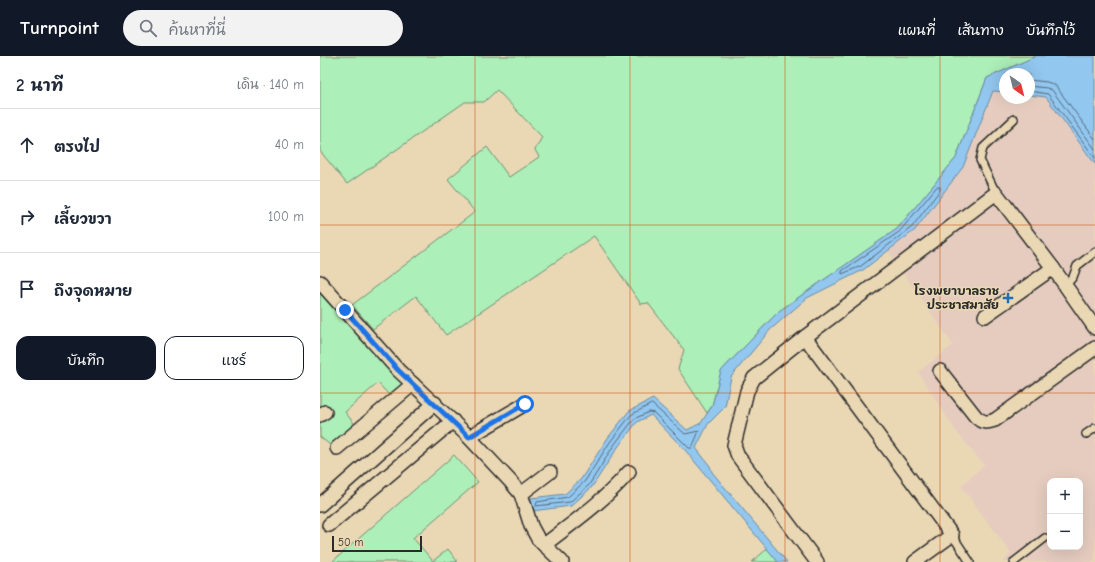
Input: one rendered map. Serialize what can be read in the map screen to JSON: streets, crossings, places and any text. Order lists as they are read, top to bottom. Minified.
{"places":{"health":["โรงพยาบาลราช ประชาสมาสัย"]},"scale_bar":"50 m","north":"bottom right","page":{"header":"Turnpoint","search":"ค้นหาที่นี่","nav":["แผนที่","เส้นทาง","บันทึกไว้"],"heading":["2 นาที","เดิน · 140 m"],"list":[["ตรงไป","40 m"],["เลี้ยวขวา","100 m"],"ถึงจุดหมาย"],"buttons":["บันทึก","แชร์"],"map_buttons":["+","−"],"scale":"50 m"}}
